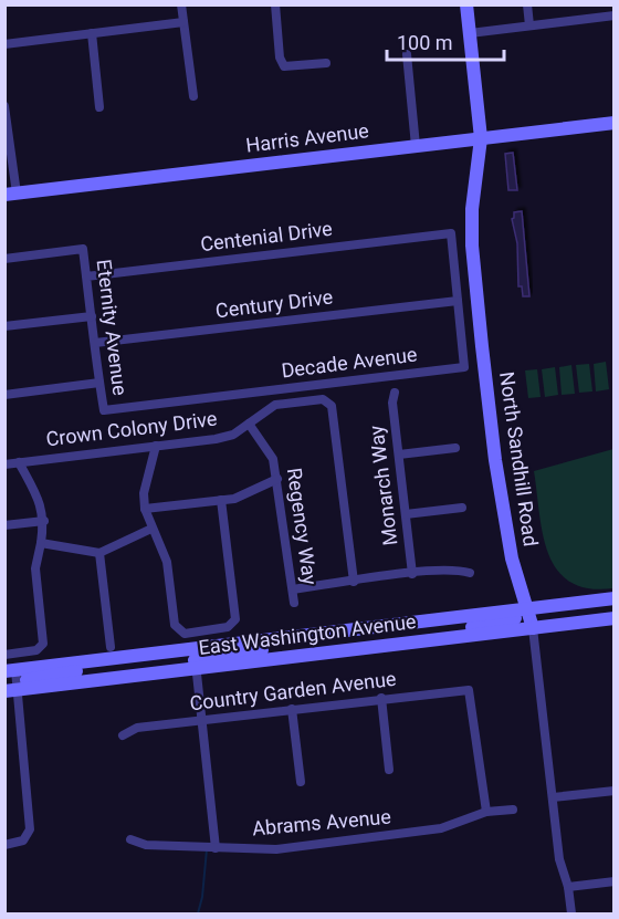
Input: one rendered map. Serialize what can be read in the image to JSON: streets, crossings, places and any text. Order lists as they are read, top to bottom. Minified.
{"streets":{"street":["Harris Avenue","Centenial Drive","Century Drive","Eternity Avenue","Decade Avenue","Crown Colony Drive","North Sandhill Road","Monarch Way","Regency Way","East Washington Avenue","Country Garden Avenue","Abrams Avenue"]},"crossings":[["Harris Avenue","North Sandhill Road"],["Centenial Drive","Eternity Avenue"],["Centenial Drive","Decade Avenue"],["Century Drive","Eternity Avenue"],["Century Drive","Decade Avenue"],["Eternity Avenue","Decade Avenue"],["Crown Colony Drive","Regency Way"],["North Sandhill Road","East Washington Avenue"],["Country Garden Avenue","Abrams Avenue"]],"scale_bar":"100 m"}
